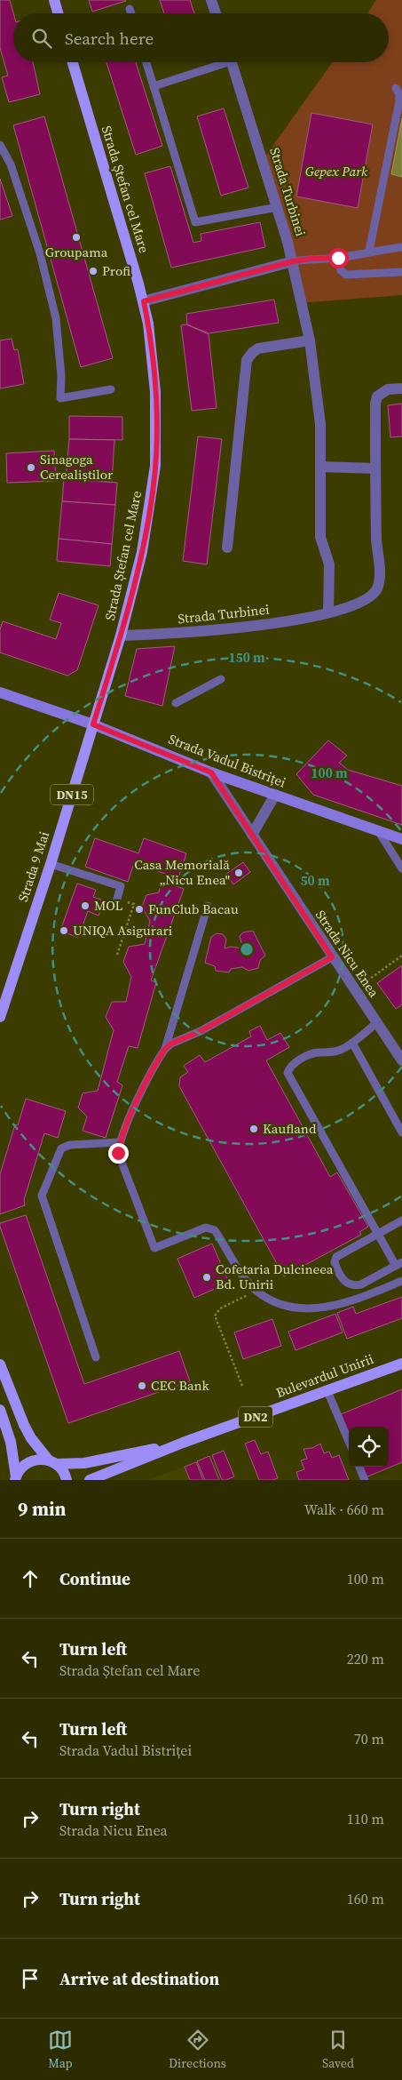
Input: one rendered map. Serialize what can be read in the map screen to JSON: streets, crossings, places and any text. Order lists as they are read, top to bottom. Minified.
{"streets":{"main road":["Strada Ștefan cel Mare","Strada Vadul Bistriței","DN15","Strada 9 Mai","Bulevardul Unirii","DN2"],"street":["Strada Turbinei","Strada Nicu Enea"]},"crossings":[["Strada Ștefan cel Mare","Strada Turbinei"],["Strada Ștefan cel Mare","Strada Vadul Bistriței"],["Strada Ștefan cel Mare","Strada 9 Mai"],["Strada Vadul Bistriței","Strada 9 Mai"],["Strada Vadul Bistriței","Strada Nicu Enea"],["Bulevardul Unirii","DN2"]],"parks":["Gepex Park"],"places":["Groupama","Profi","Sinagoga Cerealiștilor","Casa Memorială „Nicu Enea\"","MOL","FunClub Bacau","UNIQA Asigurari","Kaufland","Cofetaria Dulcineea Bd. Unirii","CEC Bank"],"page":{"search":"Search here","heading":["9 min","Walk · 660 m"],"list":[["Continue","100 m"],["Turn left","Strada Ștefan cel Mare","220 m"],["Turn left","Strada Vadul Bistriței","70 m"],["Turn right","Strada Nicu Enea","110 m"],["Turn right","160 m"],"Arrive at destination"],"nav":["Map","Directions","Saved"]},"rings":["150 m","100 m","50 m"]}
